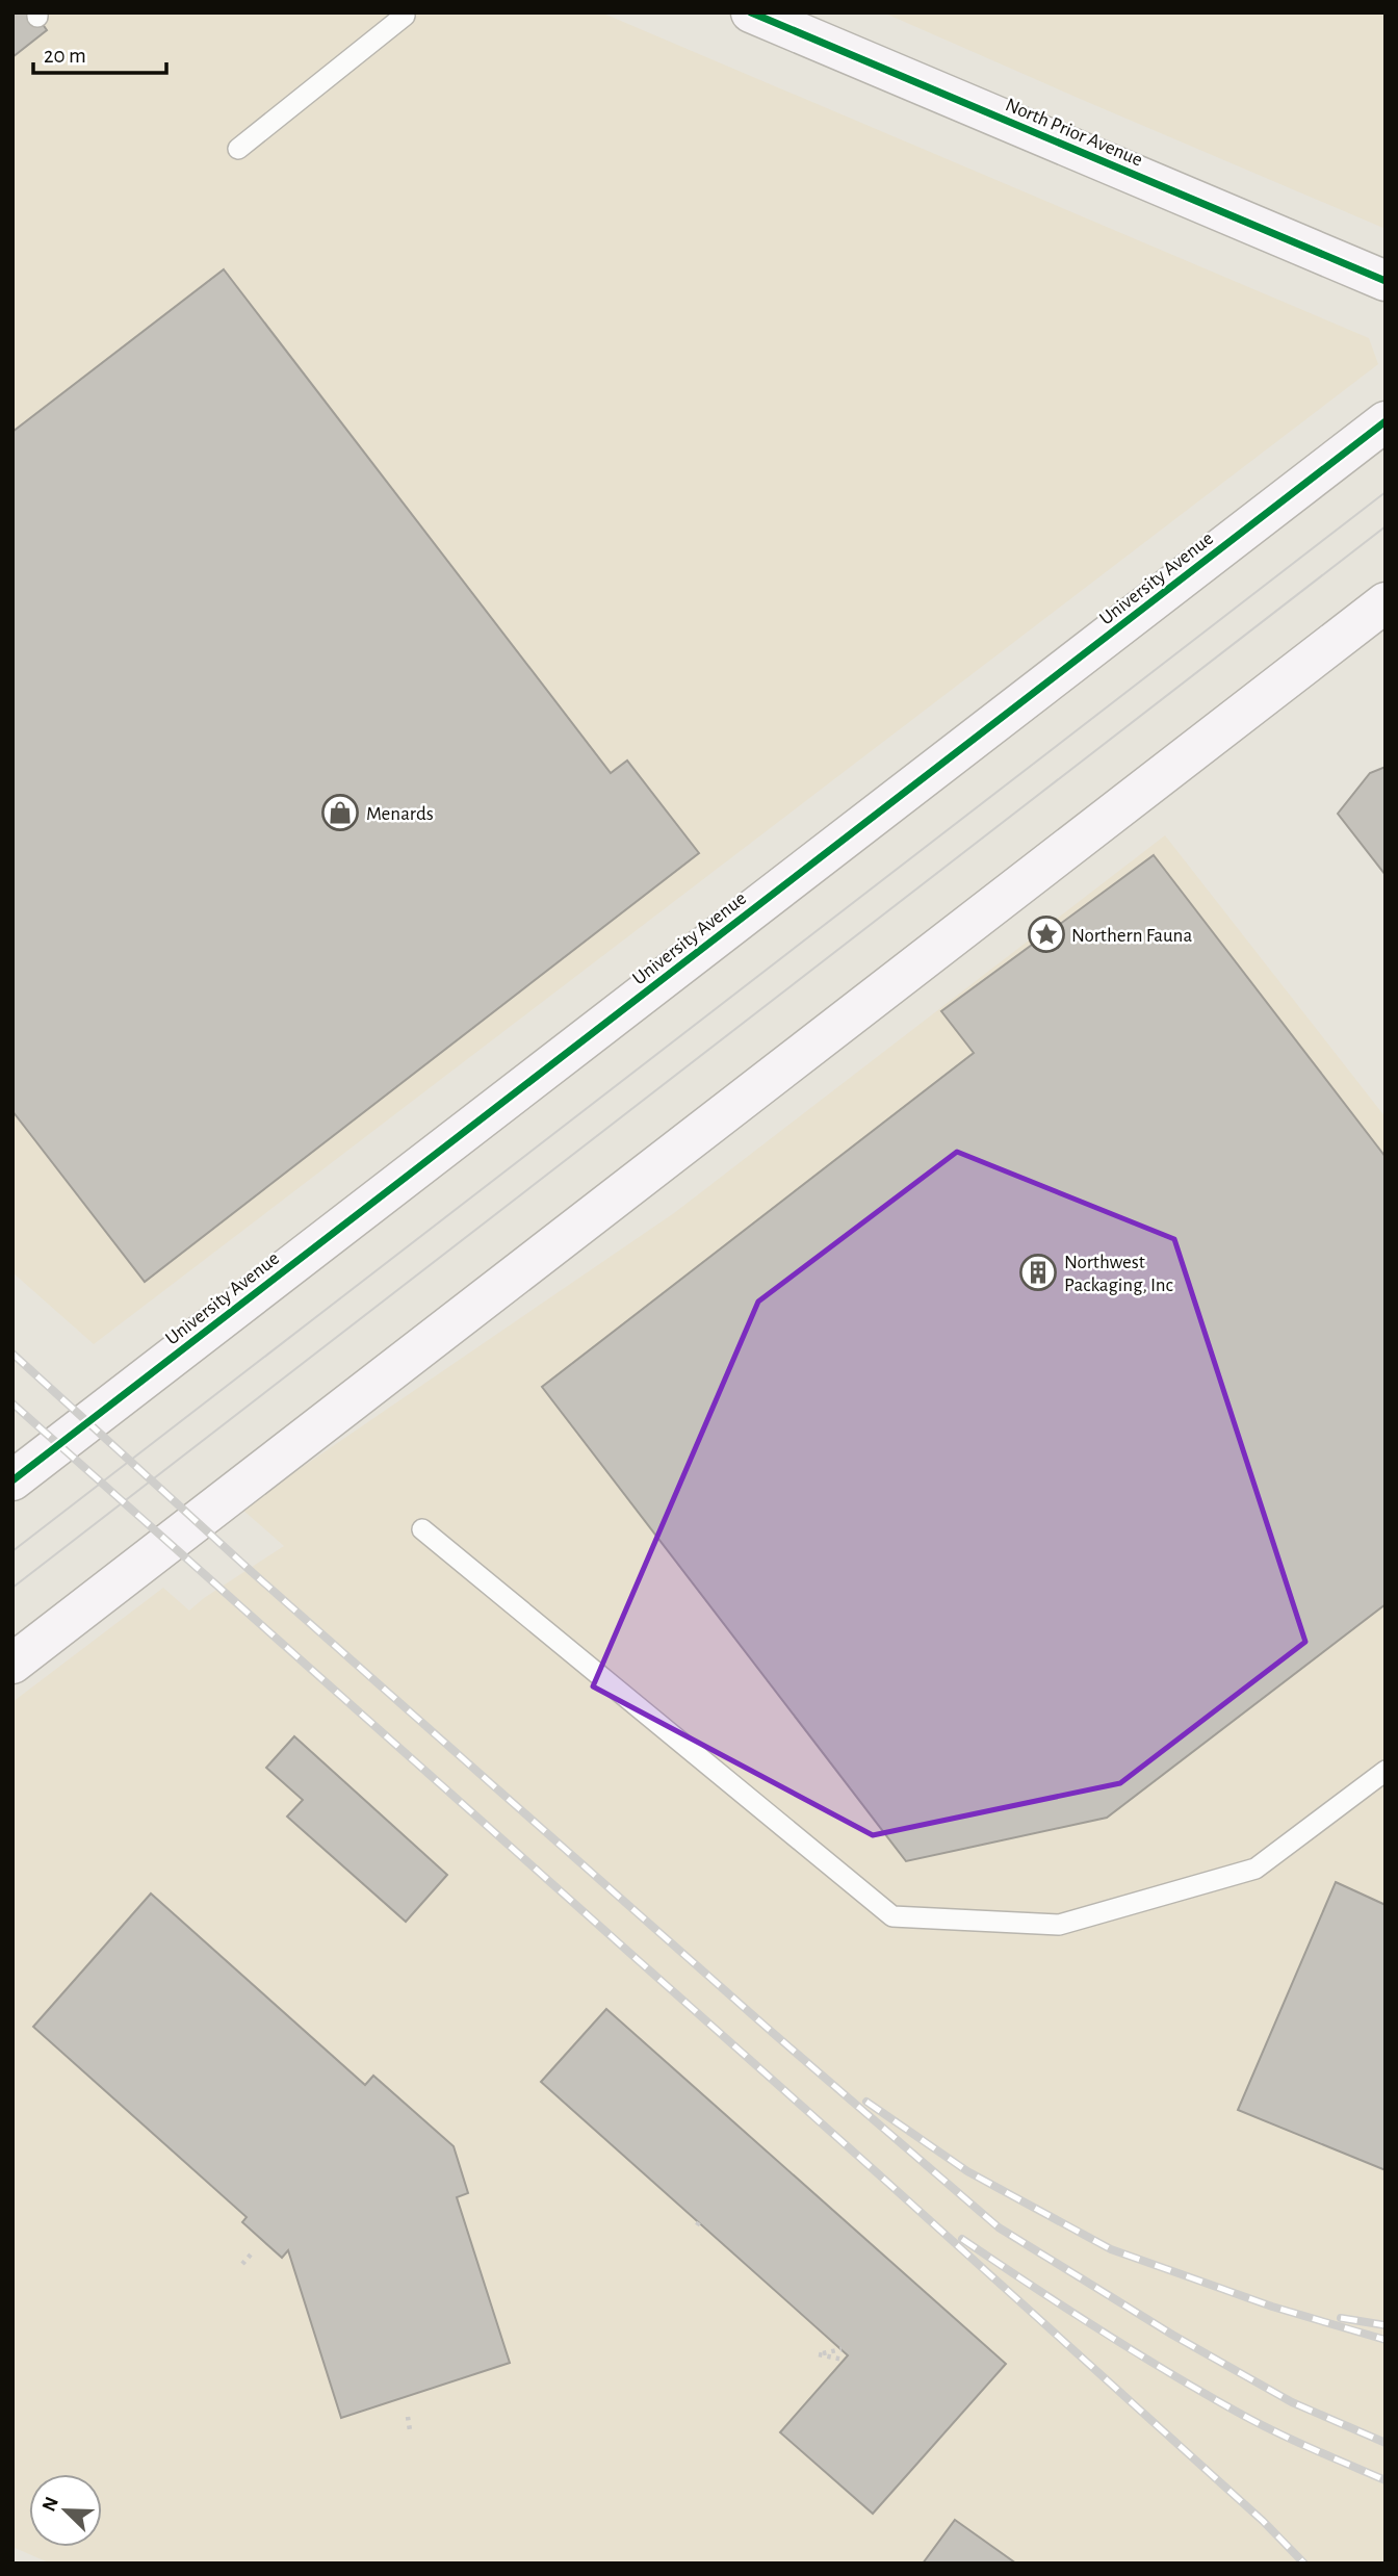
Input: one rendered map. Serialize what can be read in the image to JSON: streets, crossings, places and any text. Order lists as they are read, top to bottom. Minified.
{"streets":{"main road":["North Prior Avenue","University Avenue"]},"places":{"shop":["Menards"],"place":["Northern Fauna"],"building":["Northwest Packaging, Inc"]},"scale_bar":"20 m","north":"top left"}
